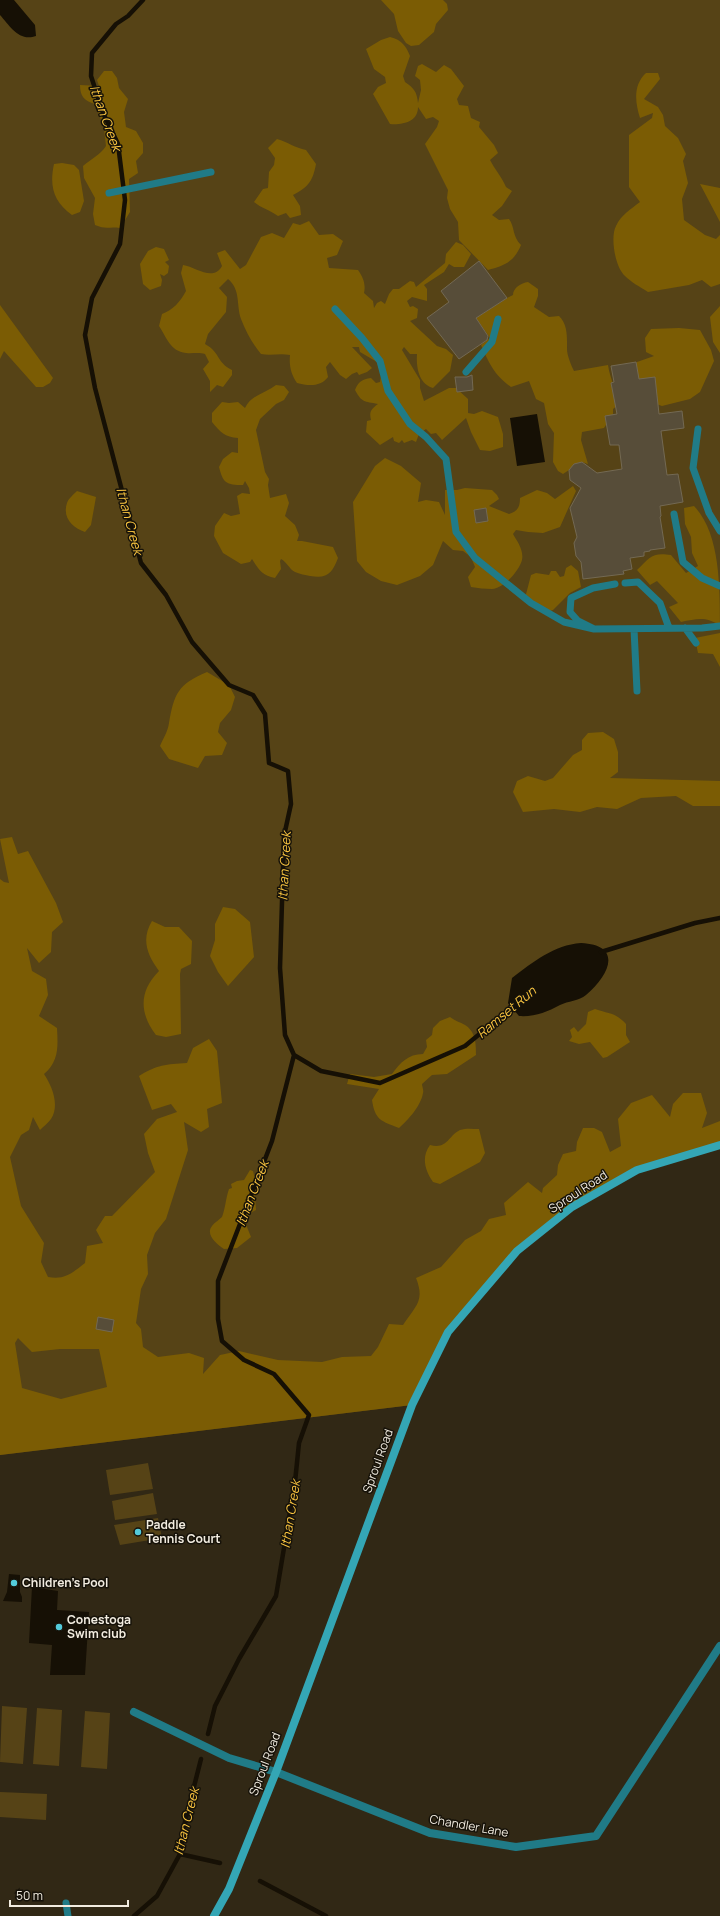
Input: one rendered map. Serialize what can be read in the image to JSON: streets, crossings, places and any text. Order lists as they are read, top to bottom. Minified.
{"streets":{"main road":["Sproul Road"],"street":["Chandler Lane"]},"crossings":[["Sproul Road","Chandler Lane"]],"water":["Ithan Creek","Ramset Run"],"places":["Paddle Tennis Court","Children's Pool","Conestoga Swim club"],"scale_bar":"50 m"}
